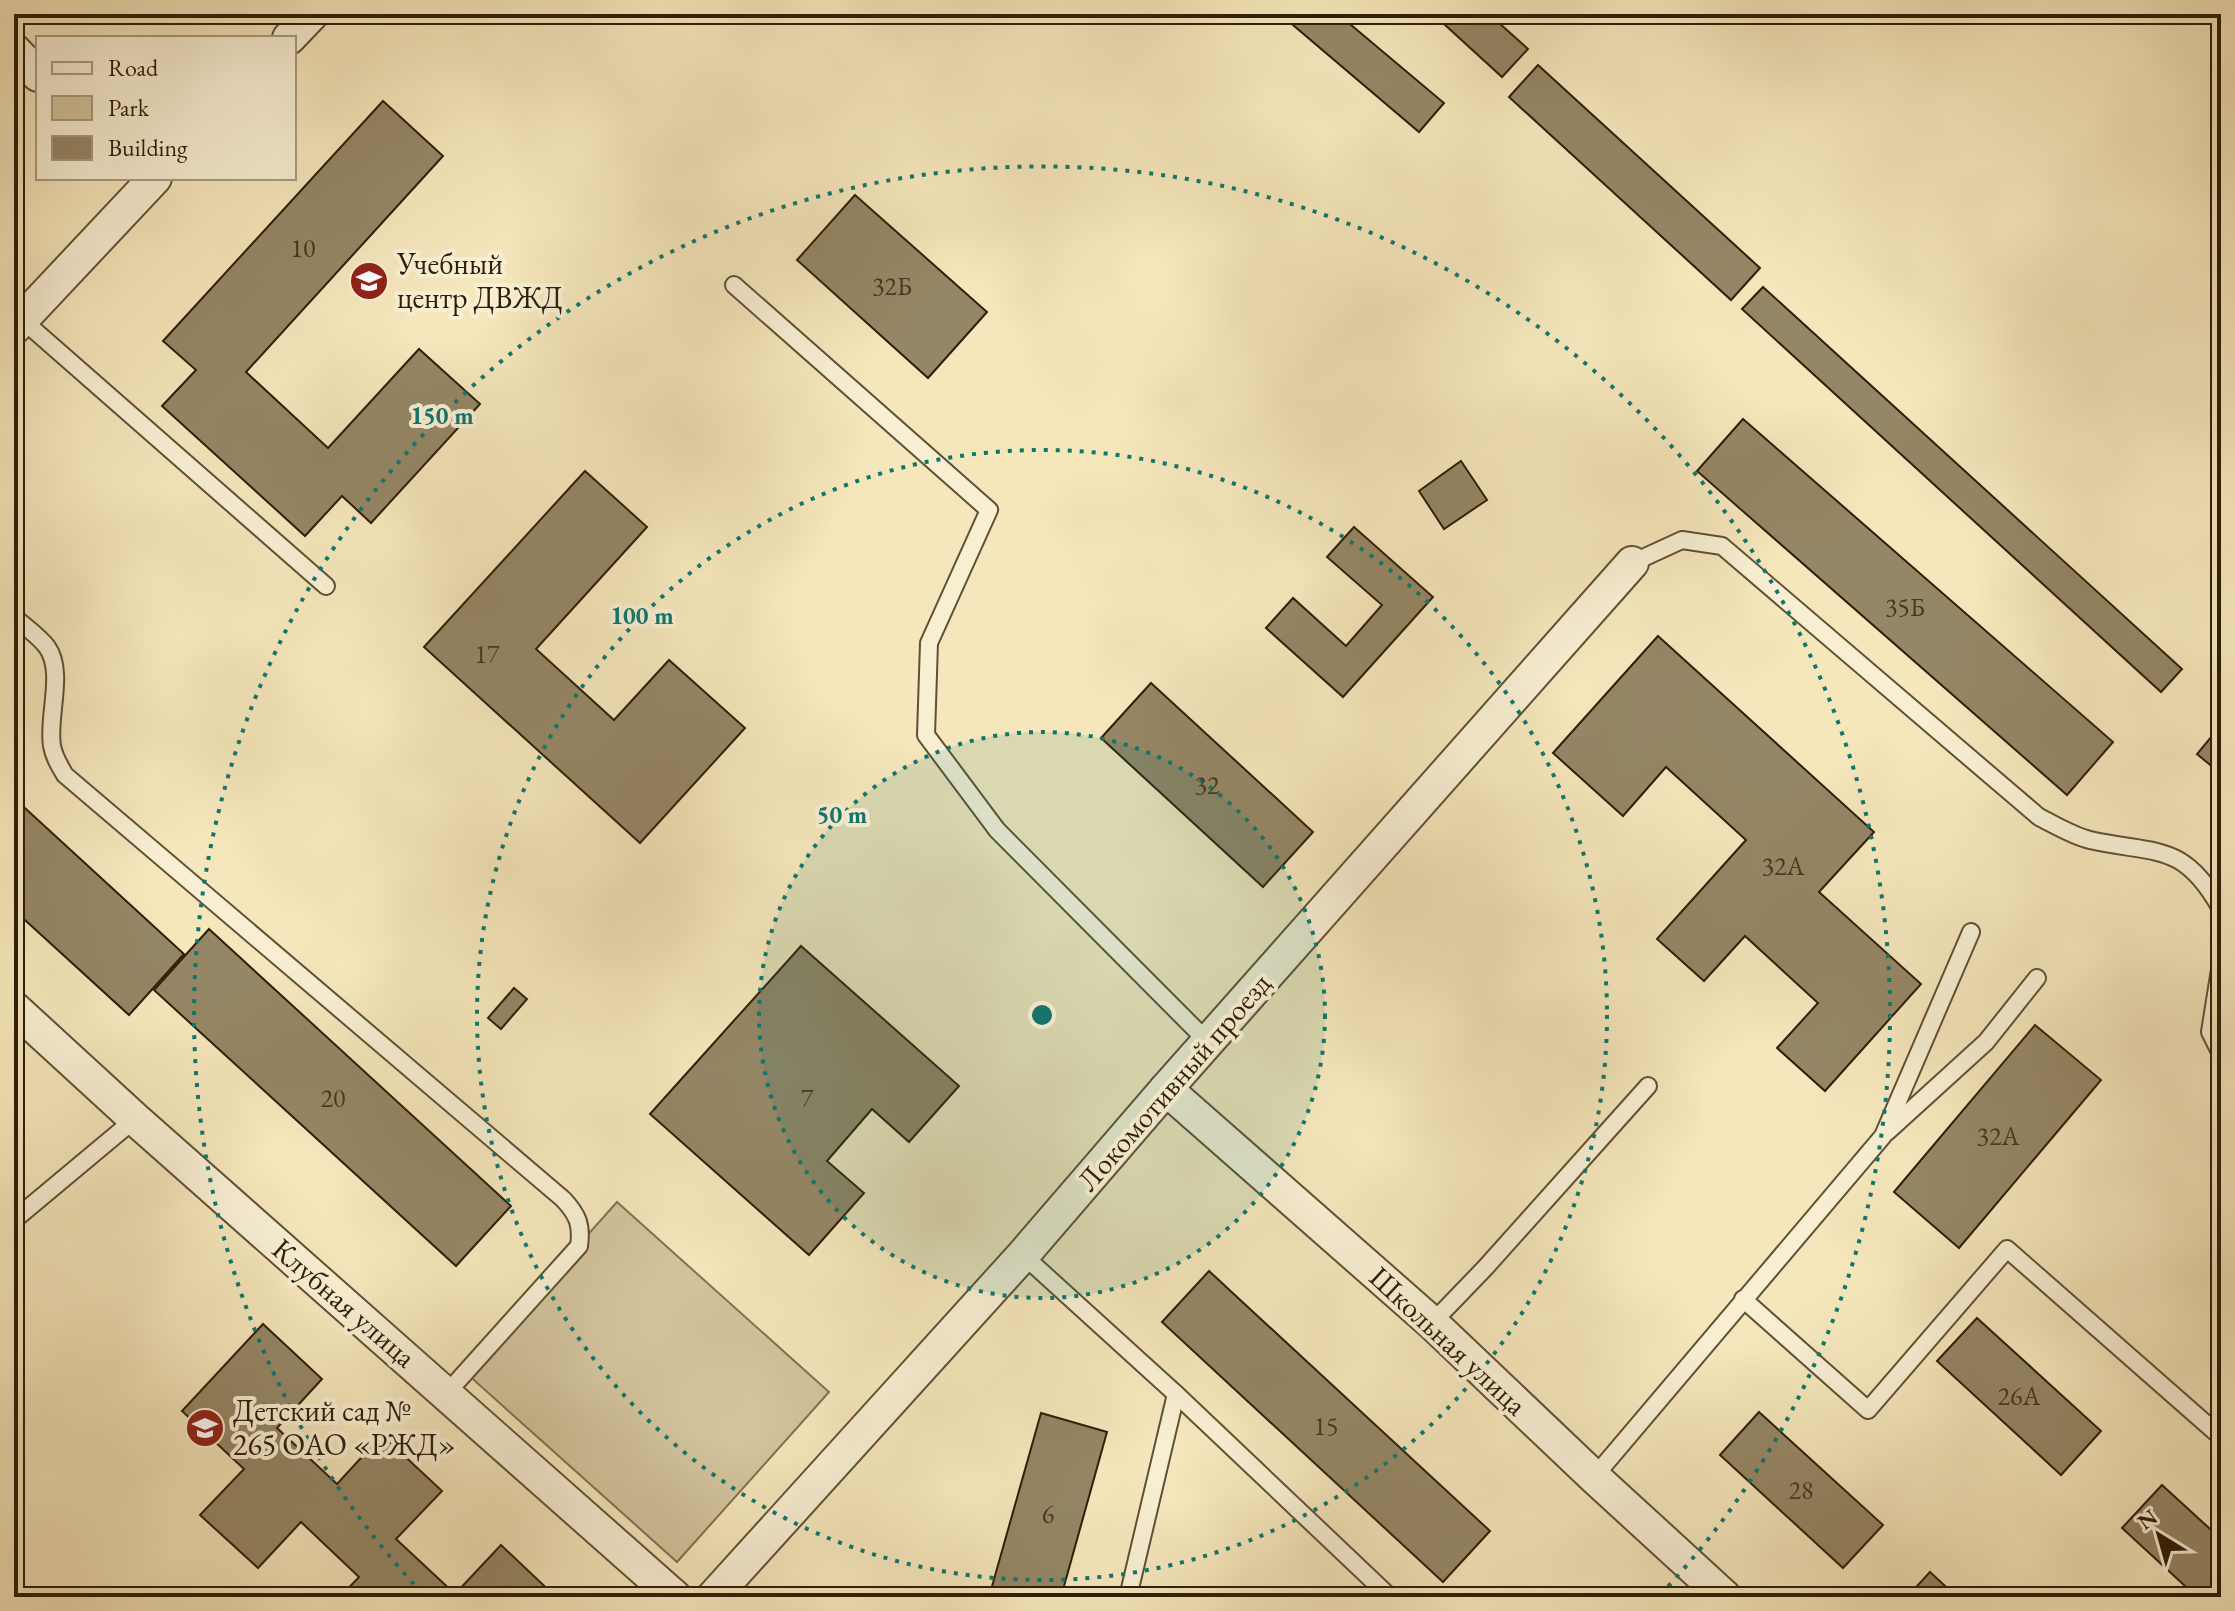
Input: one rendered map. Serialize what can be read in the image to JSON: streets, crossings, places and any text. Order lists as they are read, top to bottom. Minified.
{"streets":{"street":["Локомотивный проезд","Клубная улица","Школьная улица"]},"crossings":[["Локомотивный проезд","Школьная улица"]],"places":{"school or university":["Учебный центр ДВЖД","Детский сад № 265 ОАО «РЖД»"]},"house_numbers":["10","32Б","35Б","17","32","32А","20","7","32А","26А","15","28","6"],"legend":["Road","Park","Building"],"north":"top left","rings":["150 m","100 m","50 m"]}
